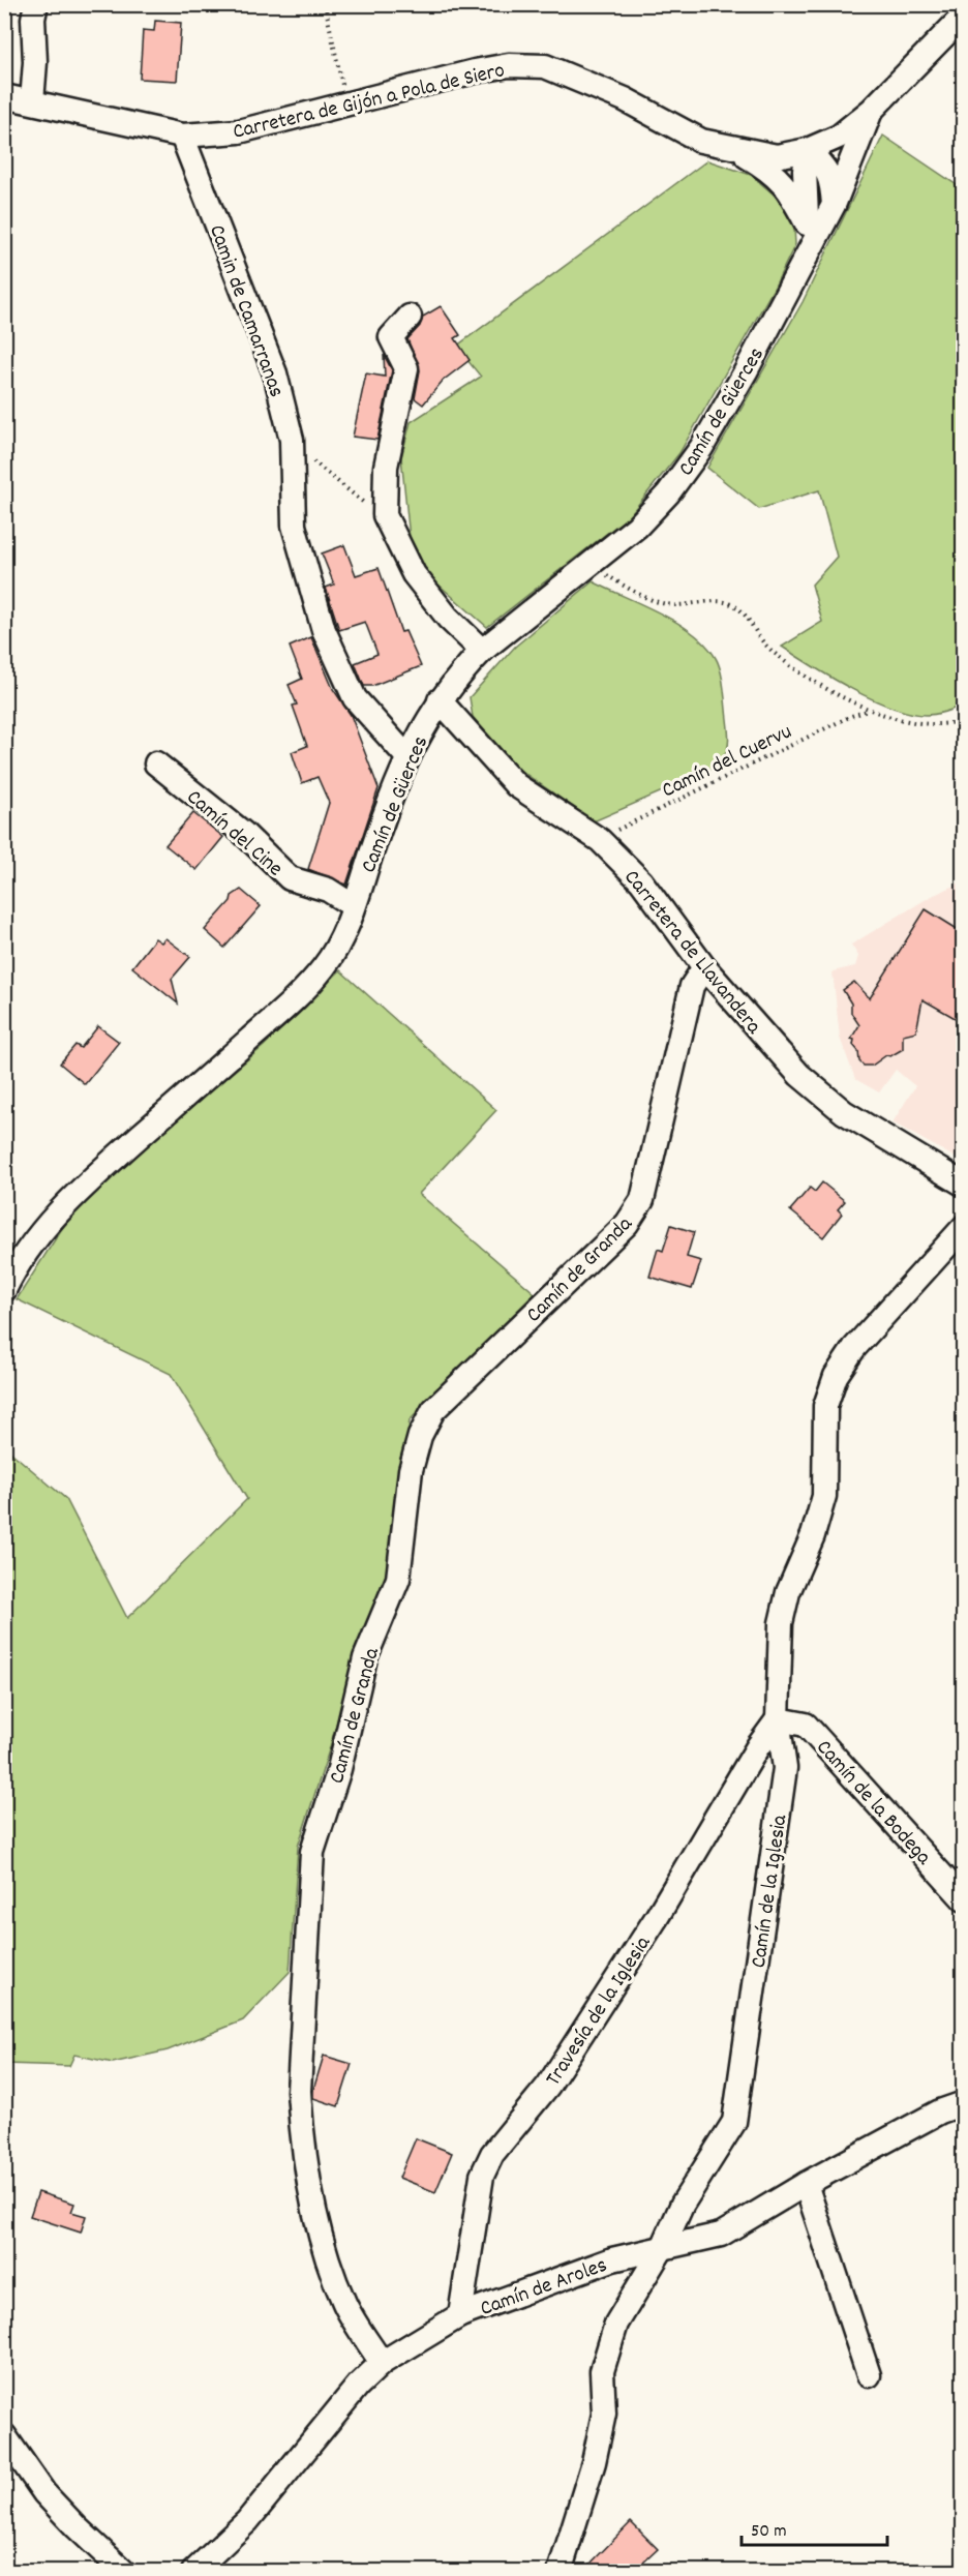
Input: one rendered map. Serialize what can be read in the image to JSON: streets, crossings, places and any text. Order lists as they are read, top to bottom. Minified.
{"streets":{"street":["Carretera de Gijón a Pola de Siero","Camin de Camarranas","Camín de Güerces","Camín del Cine","Carretera de Llavandera","Camín de Granda","Camín de la Bodega","Camín de la Iglesia","Travesía de la Iglesia","Camín de Aroles"],"path":["Camín del Cuervu"]},"crossings":[["Carretera de Gijón a Pola de Siero","Camin de Camarranas"],["Carretera de Gijón a Pola de Siero","Camín de Güerces"],["Camin de Camarranas","Camín de Güerces"],["Camín de Güerces","Camín del Cine"],["Camín de Güerces","Carretera de Llavandera"],["Camín del Cuervu","Carretera de Llavandera"],["Carretera de Llavandera","Camín de Granda"],["Camín de Granda","Camín de Aroles"],["Camín de la Bodega","Camín de la Iglesia"],["Camín de la Bodega","Travesía de la Iglesia"],["Camín de la Iglesia","Travesía de la Iglesia"],["Camín de la Iglesia","Camín de Aroles"],["Travesía de la Iglesia","Camín de Aroles"]],"scale_bar":"50 m"}
